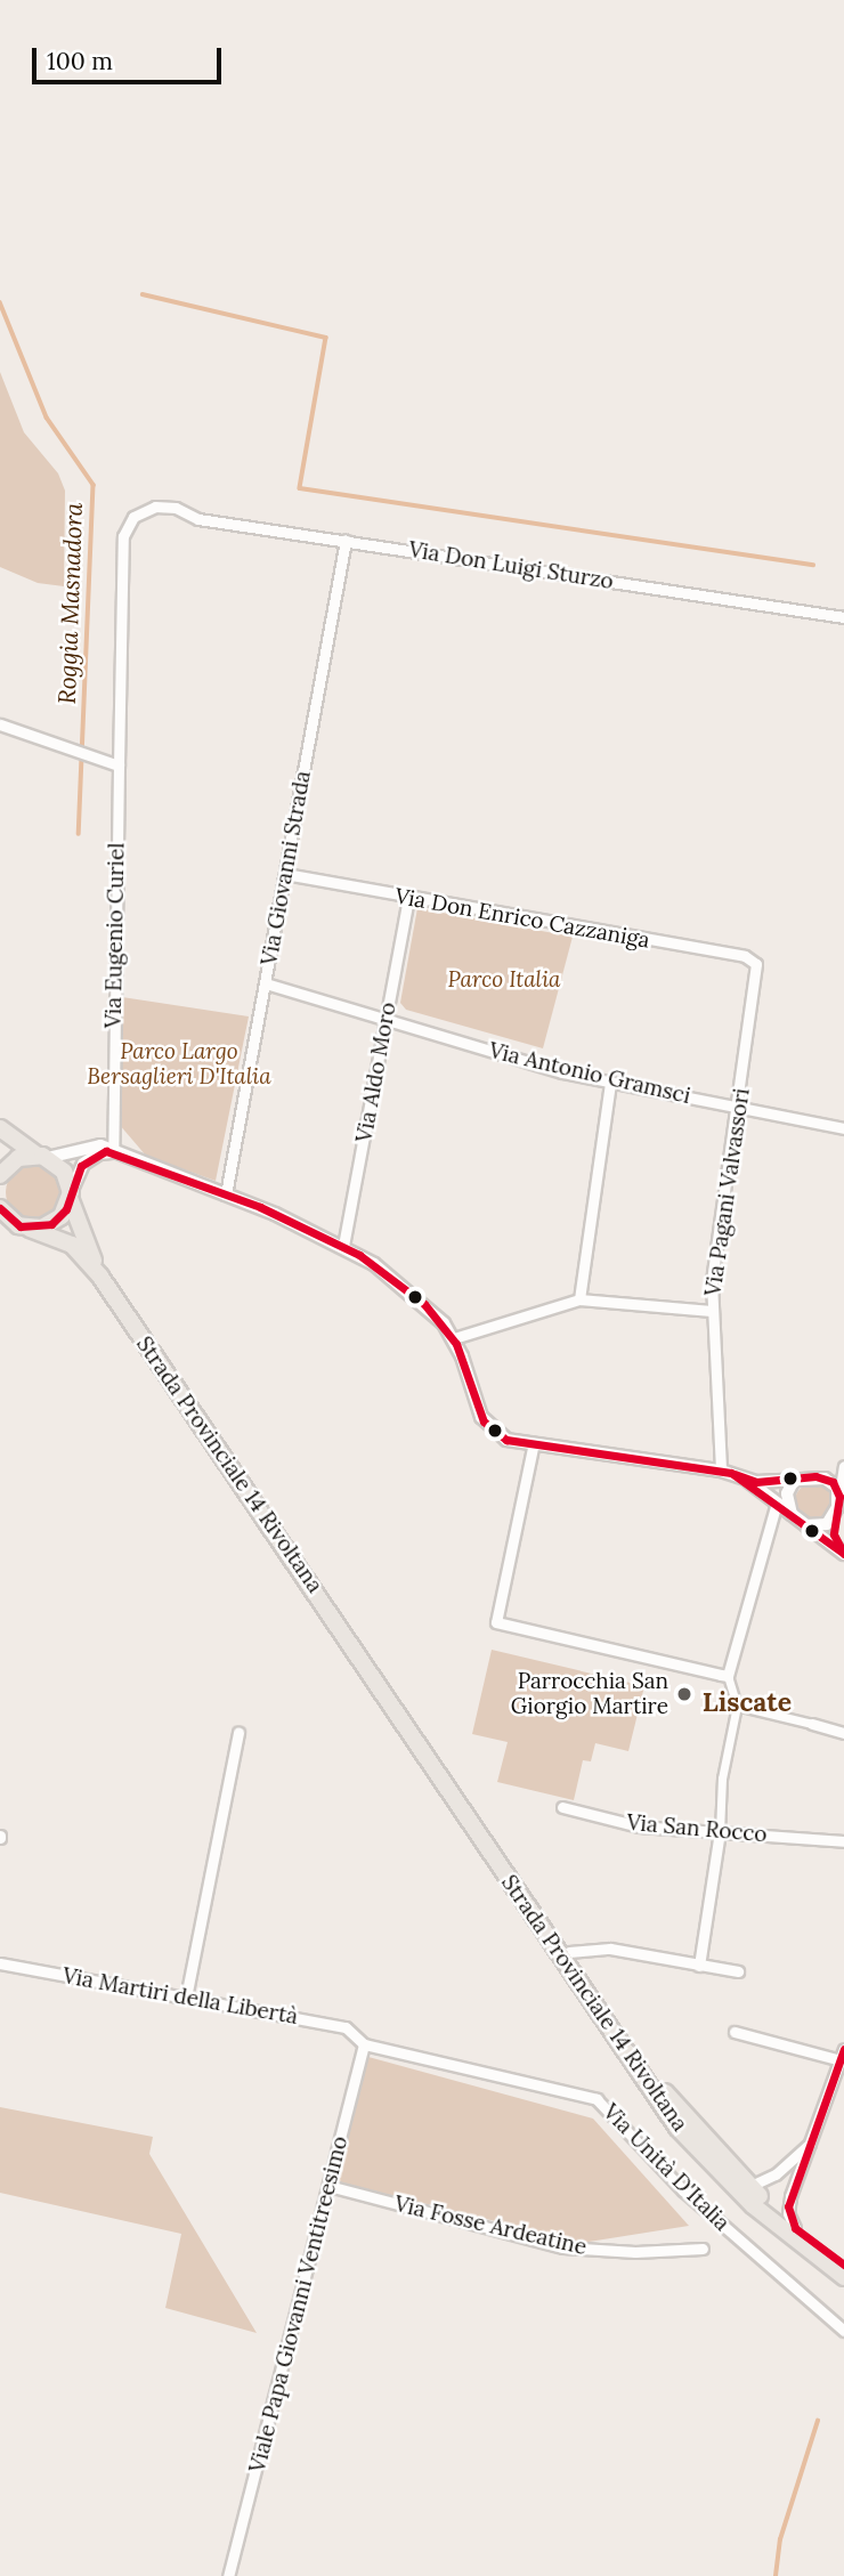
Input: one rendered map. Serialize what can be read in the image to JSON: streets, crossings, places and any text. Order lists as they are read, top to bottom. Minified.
{"streets":{"main road":["Strada Provinciale 14 Rivoltana"],"street":["Via Don Luigi Sturzo","Via Giovanni Strada","Via Don Enrico Cazzaniga","Via Eugenio Curiel","Via Aldo Moro","Via Antonio Gramsci","Via Pagani Valvassori","Via San Rocco","Via Martiri della Libertà","Via Unità D'Italia","Via Fosse Ardeatine","Viale Papa Giovanni Ventitreesimo"]},"crossings":[["Via Don Luigi Sturzo","Via Giovanni Strada"],["Via Don Luigi Sturzo","Via Eugenio Curiel"],["Via Giovanni Strada","Via Don Enrico Cazzaniga"],["Via Giovanni Strada","Via Antonio Gramsci"],["Via Don Enrico Cazzaniga","Via Aldo Moro"],["Via Don Enrico Cazzaniga","Via Pagani Valvassori"],["Via Aldo Moro","Via Antonio Gramsci"],["Via Antonio Gramsci","Via Pagani Valvassori"],["Via Martiri della Libertà","Via Unità D'Italia"],["Via Martiri della Libertà","Viale Papa Giovanni Ventitreesimo"],["Via Unità D'Italia","Viale Papa Giovanni Ventitreesimo"],["Via Fosse Ardeatine","Viale Papa Giovanni Ventitreesimo"]],"districts":["Liscate"],"water":["Roggia Masnadora"],"parks":["Parco Italia","Parco Largo Bersaglieri D'Italia"],"places":["Parrocchia San Giorgio Martire"],"scale_bar":"100 m"}
